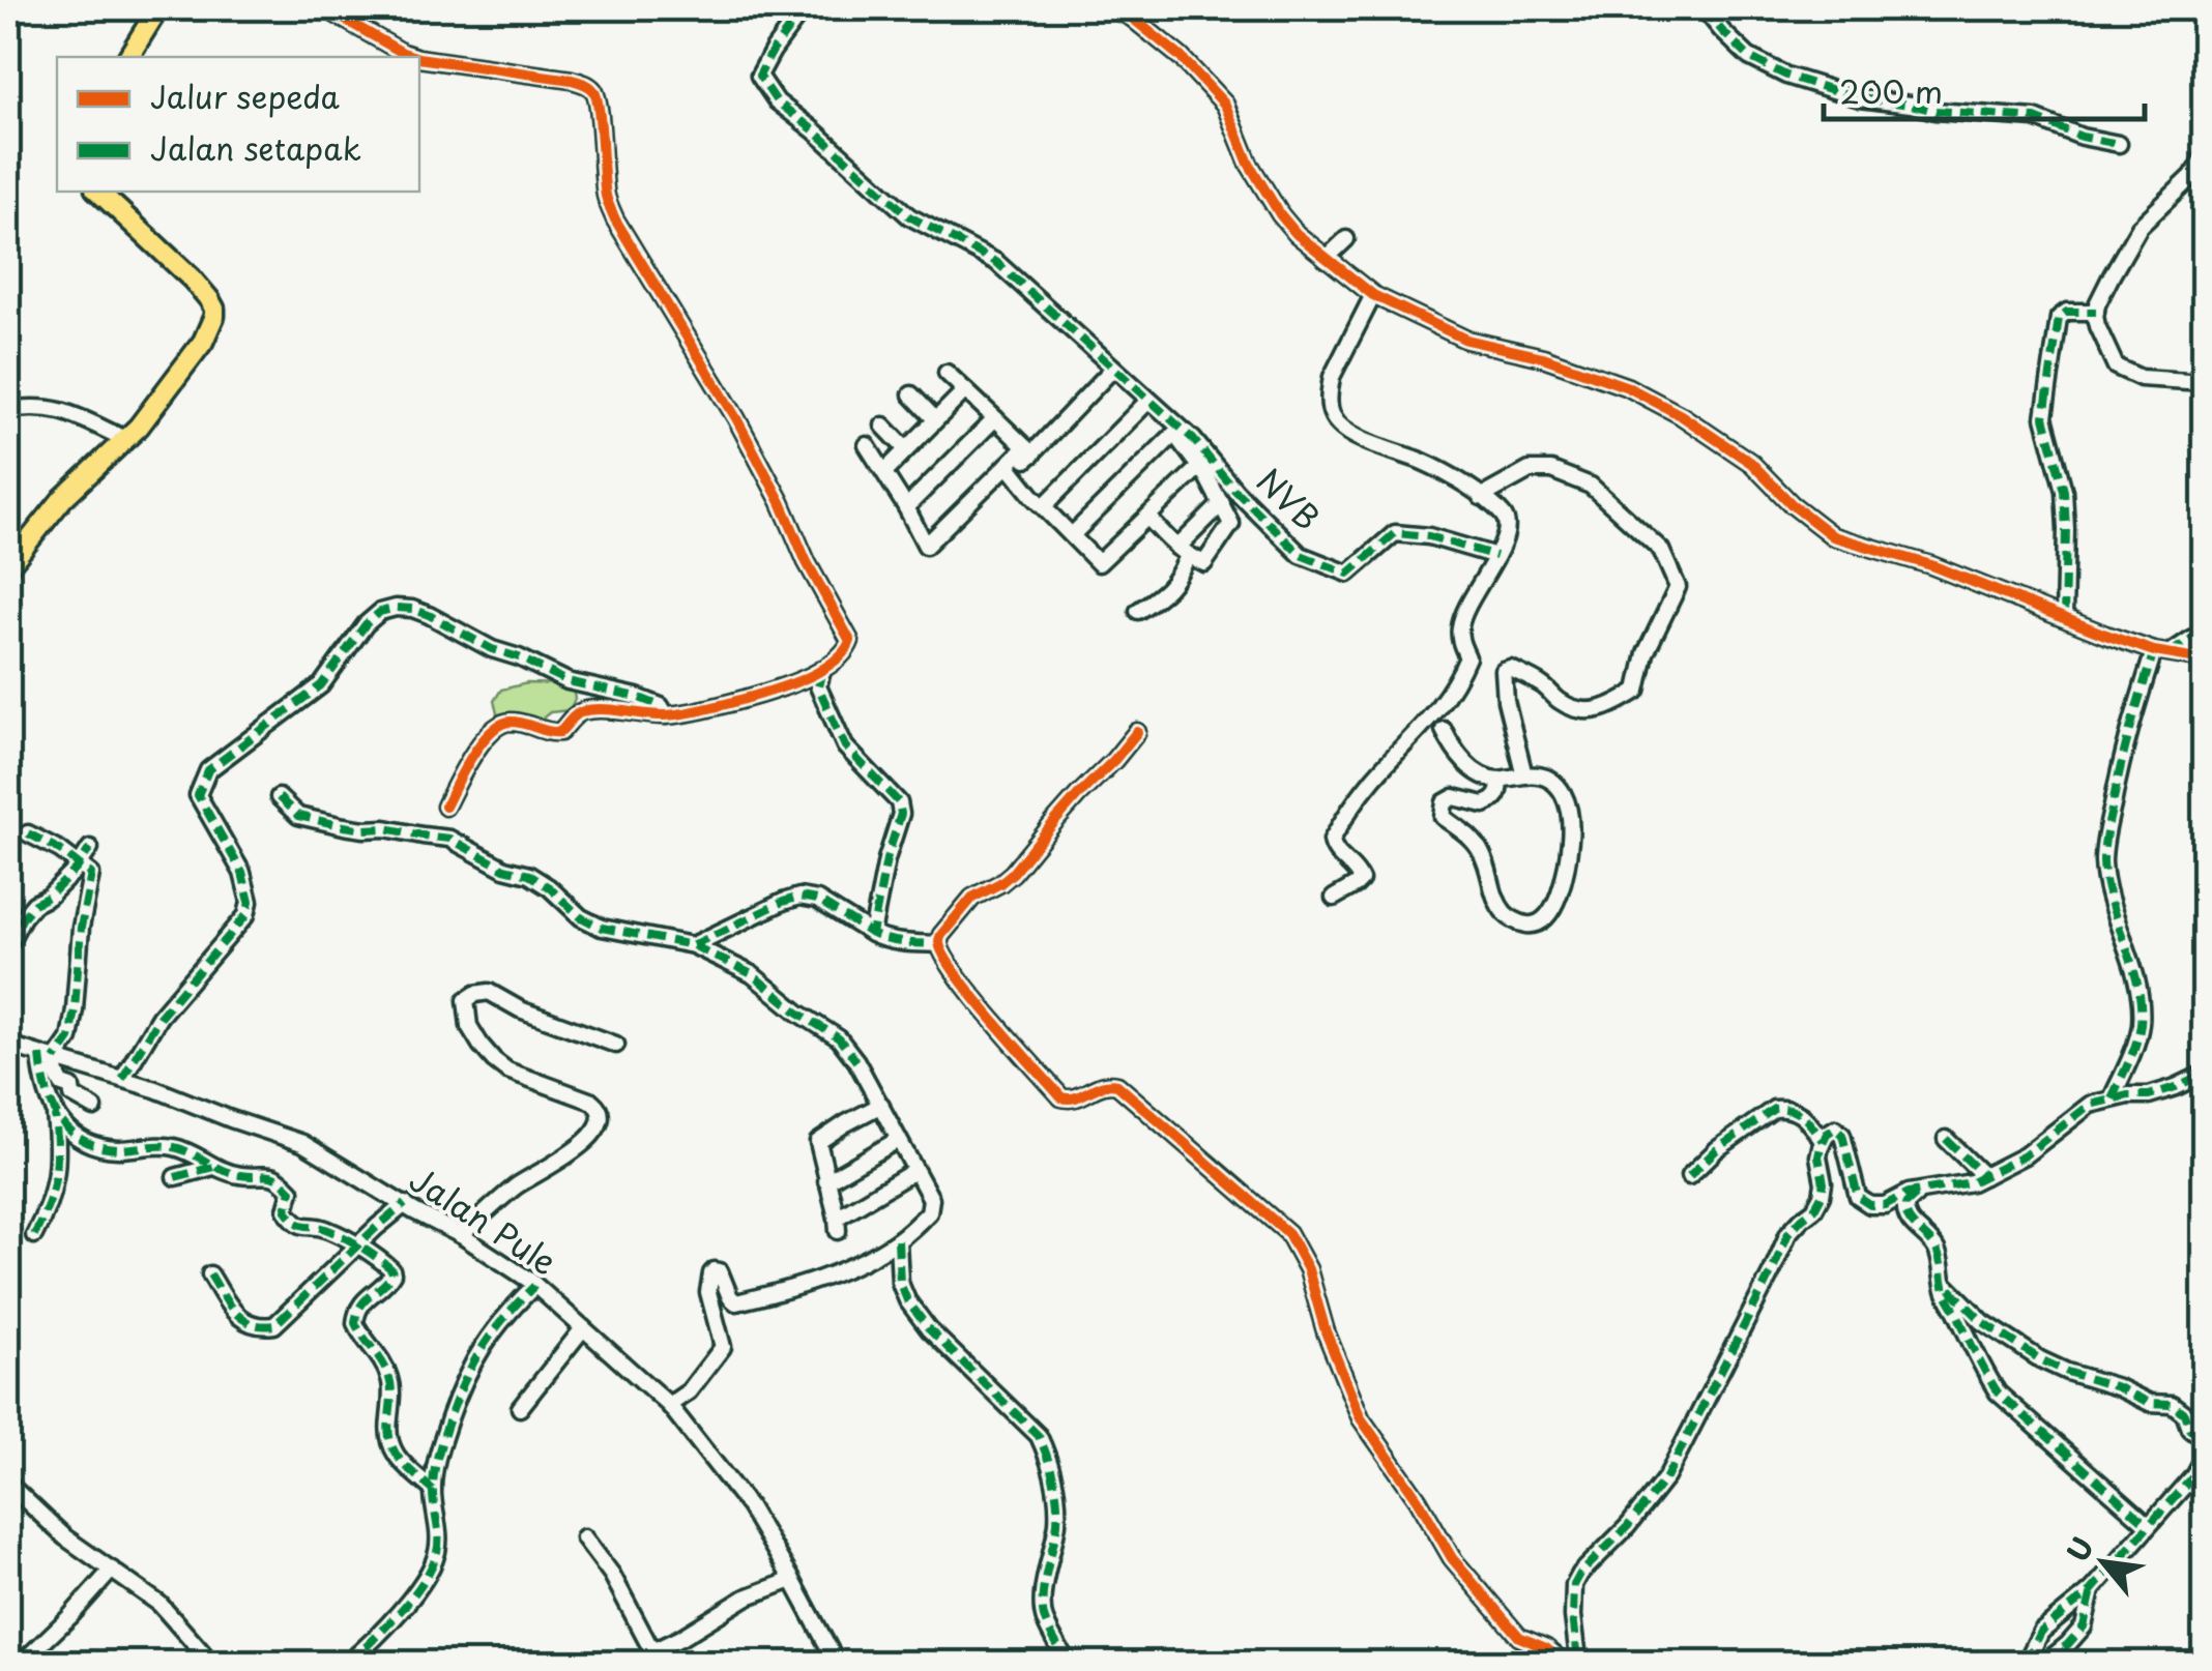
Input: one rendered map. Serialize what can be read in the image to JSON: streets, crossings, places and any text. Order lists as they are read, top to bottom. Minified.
{"streets":{"street":["NVB","Jalan Pule"]},"legend":["Jalur sepeda","Jalan setapak"],"scale_bar":"200 m","north":"top left"}
